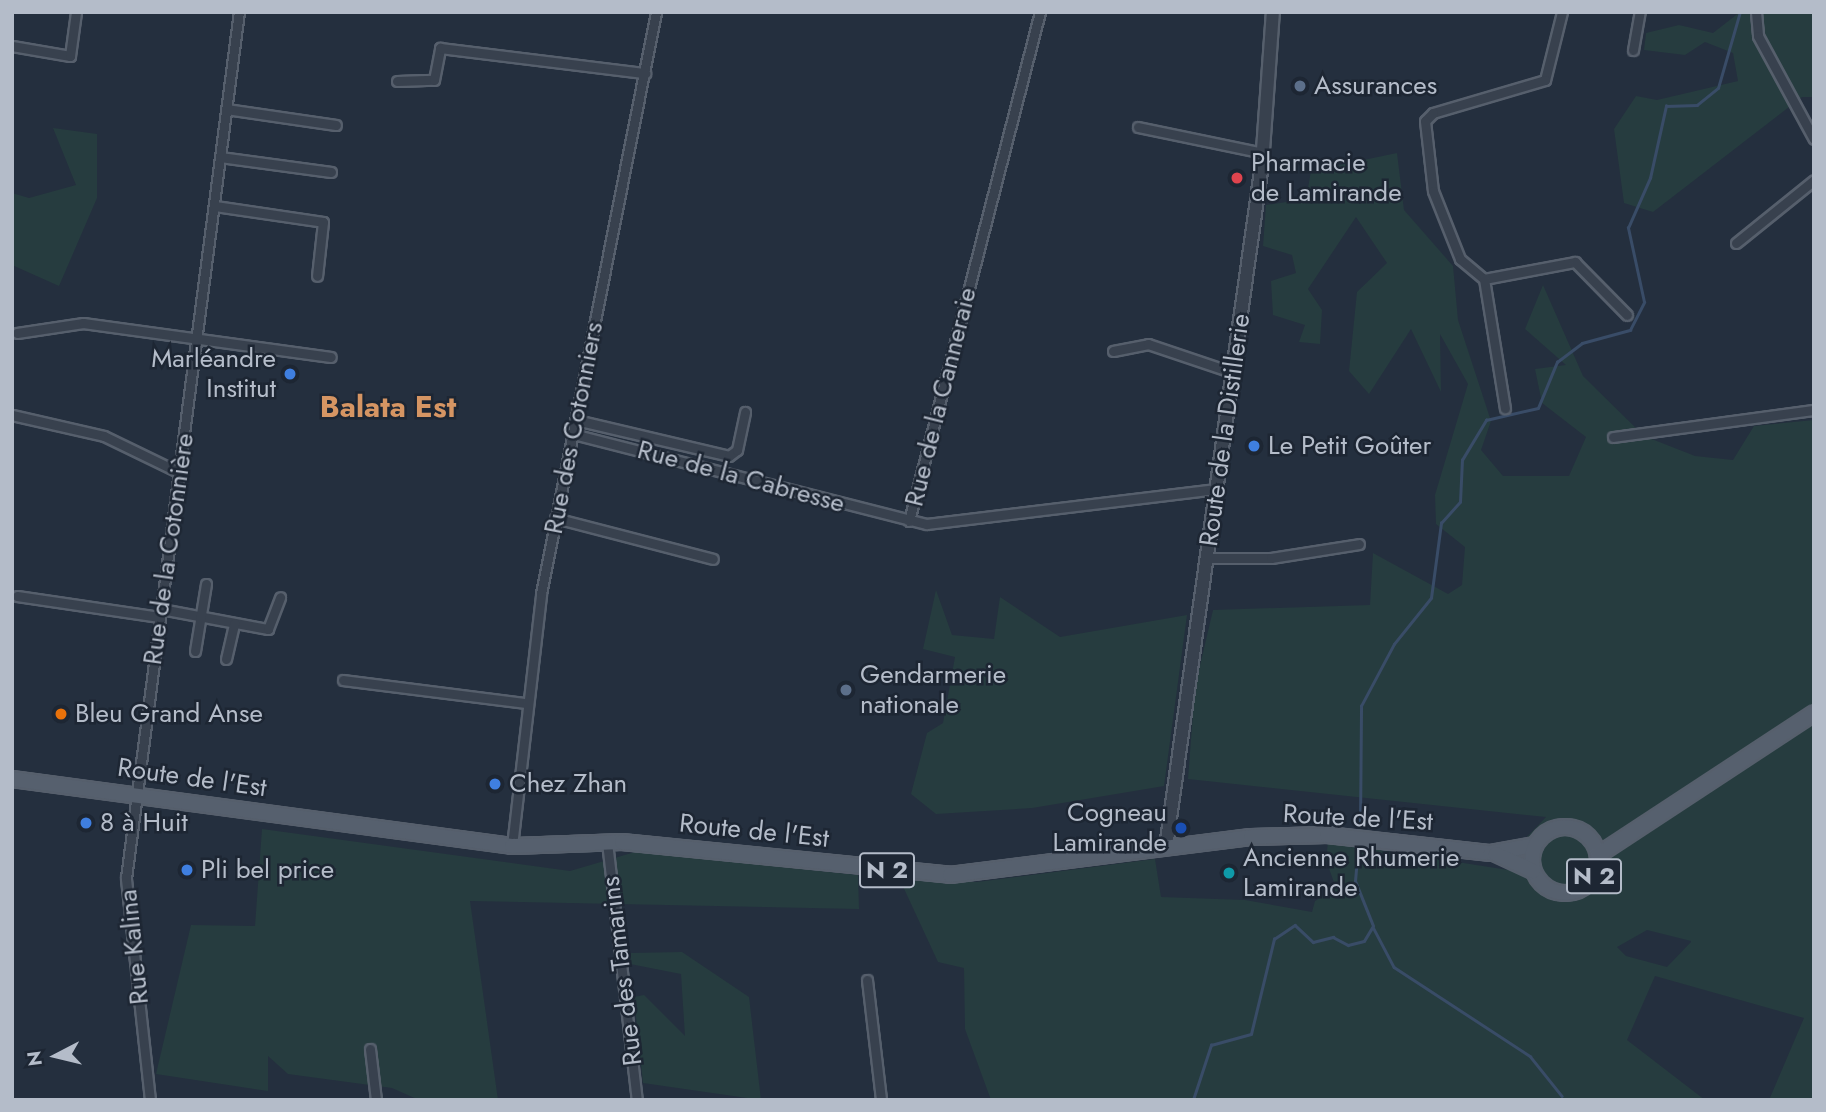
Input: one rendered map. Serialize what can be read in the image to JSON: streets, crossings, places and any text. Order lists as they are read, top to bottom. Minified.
{"streets":{"main road":["Route de l'Est","N 2"],"street":["Rue de la Canneraie","Rue des Cotonniers","Route de la Distillerie","Rue de la Cabresse","Rue de la Cotonnière","Rue Kalina","Rue des Tamarins"]},"crossings":[["Rue de la Canneraie","Route de la Distillerie"],["Rue de la Canneraie","Rue de la Cabresse"],["Rue des Cotonniers","Rue de la Cabresse"],["Rue des Cotonniers","Route de l'Est"],["Route de la Distillerie","Route de l'Est"],["Rue de la Cotonnière","Route de l'Est"],["Rue de la Cotonnière","Rue Kalina"],["Route de l'Est","N 2"],["Route de l'Est","Rue Kalina"],["Route de l'Est","Rue des Tamarins"]],"districts":["Balata Est"],"places":["Assurances","Pharmacie de Lamirande","Marléandre Institut","Le Petit Goûter","Gendarmerie nationale","Bleu Grand Anse","Chez Zhan","8 à Huit","Cogneau Lamirande","Pli bel price","Ancienne Rhumerie Lamirande"],"north":"left"}
